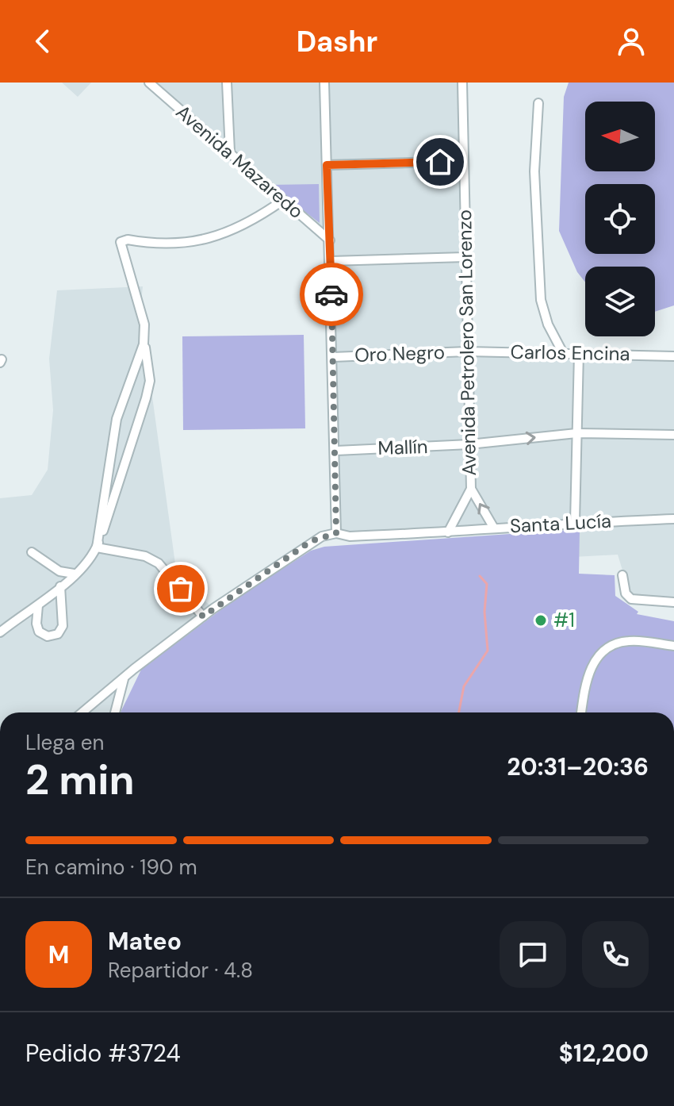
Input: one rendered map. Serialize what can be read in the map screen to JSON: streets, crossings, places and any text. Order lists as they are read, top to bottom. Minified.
{"streets":{"street":["Avenida Mazaredo","Avenida Petrolero San Lorenzo","Carlos Encina","Oro Negro","Mallín","Santa Lucía"]},"crossings":[["Avenida Petrolero San Lorenzo","Carlos Encina"],["Avenida Petrolero San Lorenzo","Oro Negro"],["Avenida Petrolero San Lorenzo","Mallín"],["Avenida Petrolero San Lorenzo","Santa Lucía"],["Carlos Encina","Oro Negro"]],"places":["#1"],"north":"left","page":{"header":"Dashr","heading":["2 min","Llega en","20:31–20:36"],"panel":["Mateo","Repartidor · 4.8","Pedido #3724","$12,200"],"bar":"En camino · 190 m","round":"M"}}
